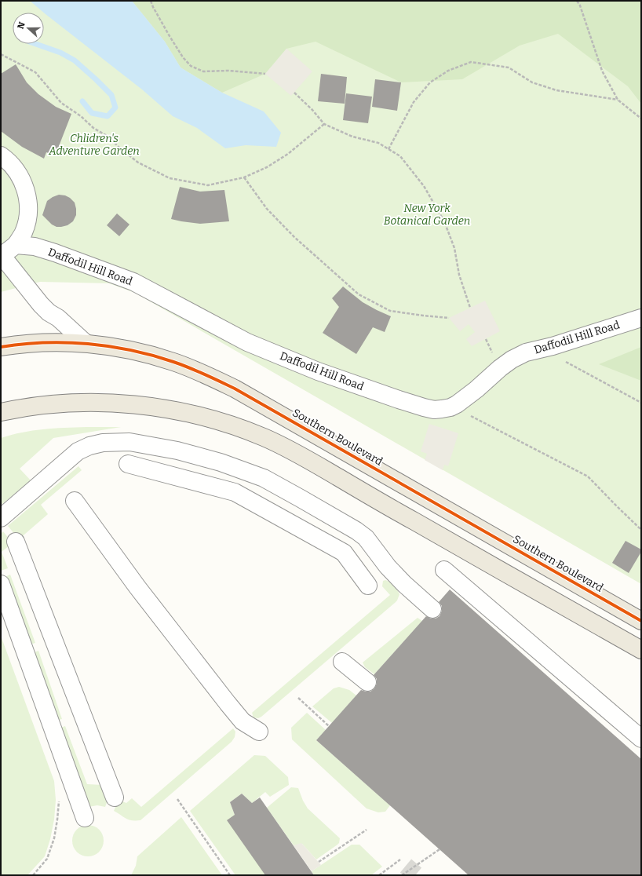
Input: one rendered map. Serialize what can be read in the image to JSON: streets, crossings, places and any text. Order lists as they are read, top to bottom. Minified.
{"streets":{"main road":["Southern Boulevard"],"lane":["Daffodil Hill Road"]},"parks":["Chlidren's Adventure Garden","New York Botanical Garden"],"north":"left"}
